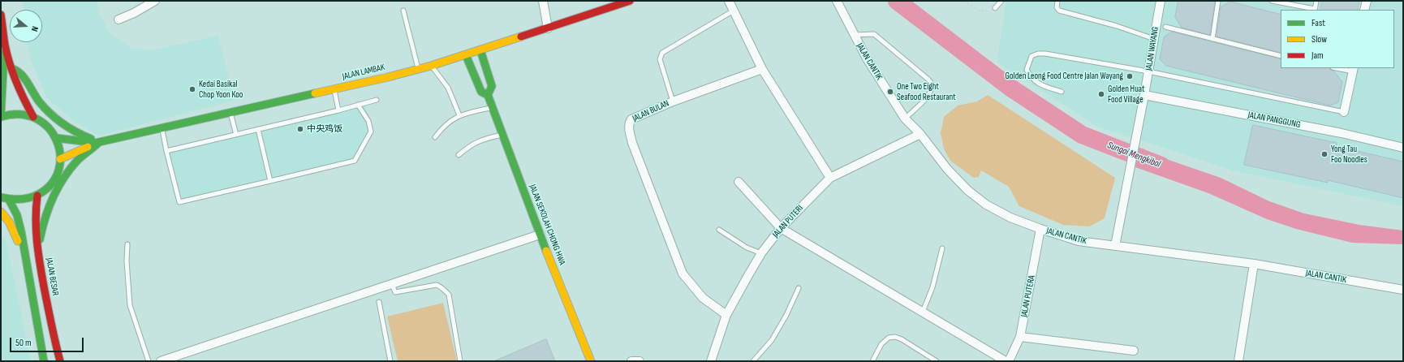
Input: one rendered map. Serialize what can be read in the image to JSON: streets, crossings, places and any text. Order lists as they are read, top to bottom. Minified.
{"streets":{"street":["JALAN WAYANG","JALAN CANTIK","JALAN LAMBAK","JALAN BULAN","JALAN PANGGUNG","JALAN PUTERI","JALAN SEKOLAH CHONG HWA","JALAN BESAR","JALAN PUTERA"]},"crossings":[["JALAN WAYANG","JALAN CANTIK"],["JALAN WAYANG","JALAN PANGGUNG"],["JALAN CANTIK","JALAN PUTERI"],["JALAN CANTIK","JALAN PUTERA"],["JALAN LAMBAK","JALAN SEKOLAH CHONG HWA"],["JALAN BULAN","JALAN PUTERI"]],"water":["Sungai Mengkibol"],"places":["Golden Leong Food Centre Jalan Wayang","Kedai Basikal Chop Yoon Koo","One Two Eight Seafood Restaurant","Golden Huat Food Village","中央鸡饭","Yong Tau Foo Noodles"],"legend":["Fast","Slow","Jam"],"scale_bar":"50 m","north":"right"}
